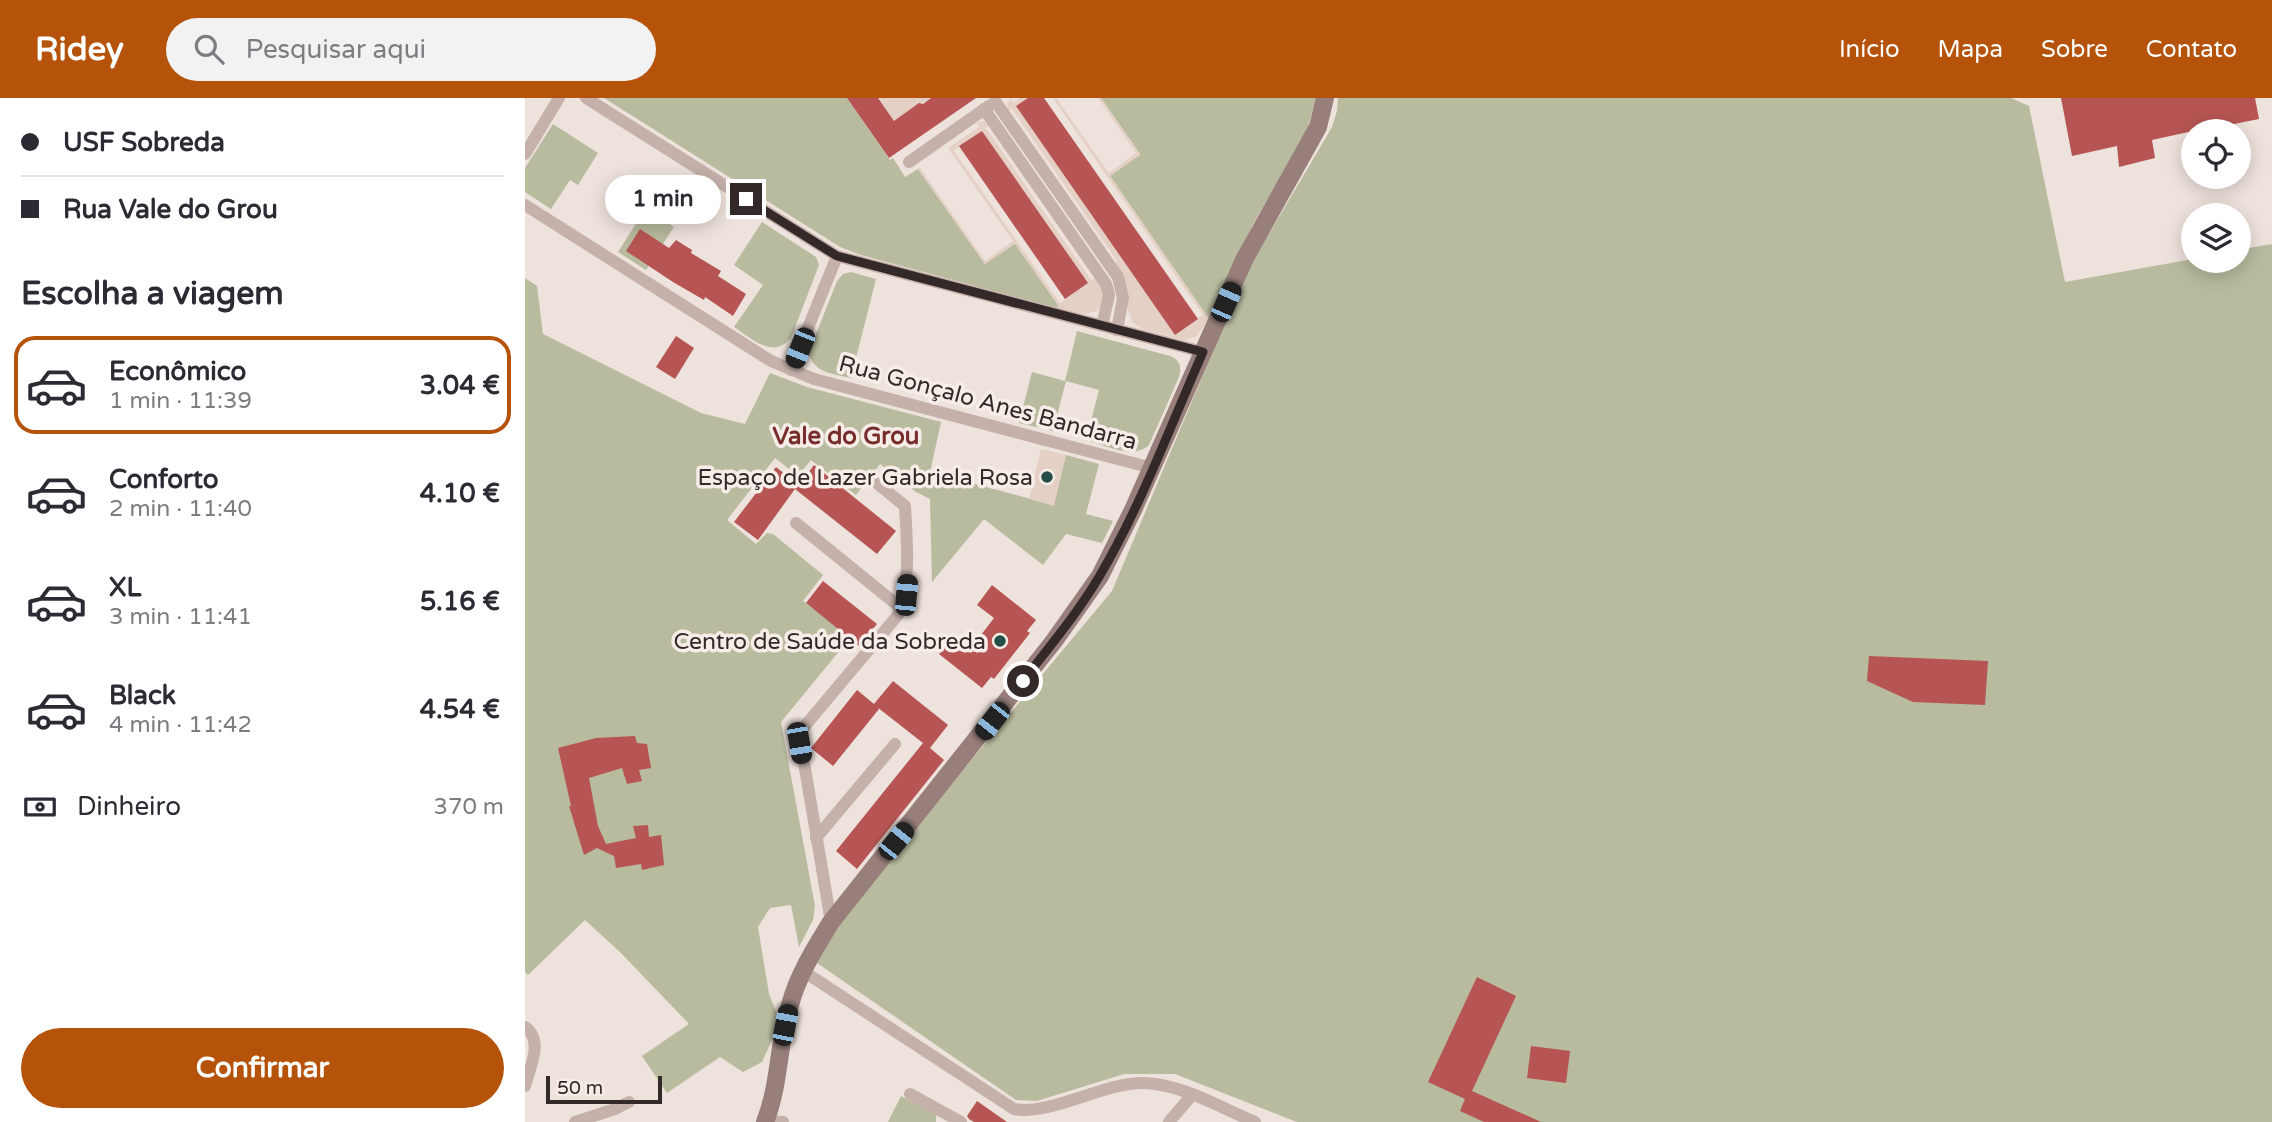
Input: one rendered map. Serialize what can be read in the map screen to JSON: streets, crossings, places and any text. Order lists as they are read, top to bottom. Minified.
{"streets":{"street":["Rua Gonçalo Anes Bandarra"]},"districts":["Vale do Grou"],"places":["Espaço de Lazer Gabriela Rosa","Centro de Saúde da Sobreda"],"scale_bar":"50 m","page":{"header":"Ridey","search":"Pesquisar aqui","nav":["Início","Mapa","Sobre","Contato"],"banner":["USF Sobreda","Rua Vale do Grou"],"bubble":"1 min","heading":"Escolha a viagem","list":[{"name":"Econômico","note":"1 min · 11:39","value":"3.04 €"},{"name":"Conforto","note":"2 min · 11:40","value":"4.10 €"},{"name":"XL","note":"3 min · 11:41","value":"5.16 €"},{"name":"Black","note":"4 min · 11:42","value":"4.54 €"}],"pay":["Dinheiro","370 m"],"buttons":"Confirmar","scale":"50 m"}}
